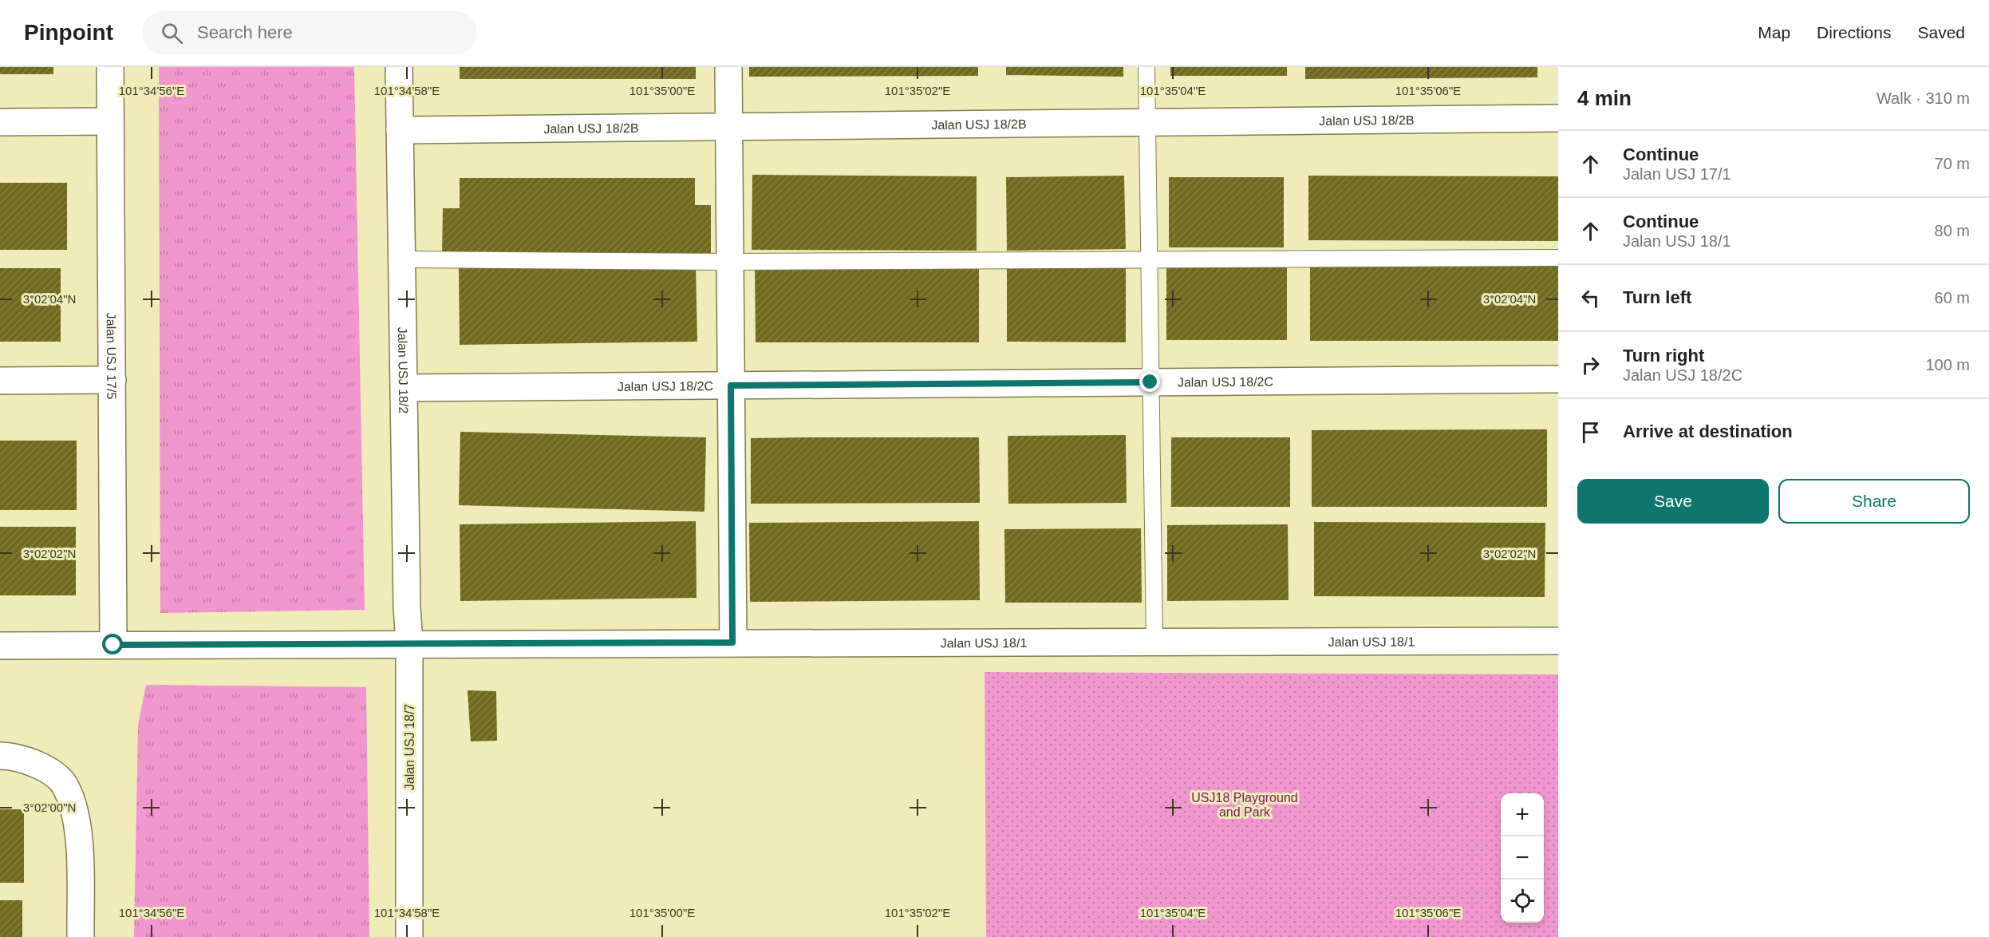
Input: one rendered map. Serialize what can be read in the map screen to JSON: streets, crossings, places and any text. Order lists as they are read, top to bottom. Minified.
{"streets":{"street":["Jalan USJ 18/2B","Jalan USJ 17/5","Jalan USJ 18/2","Jalan USJ 18/2C","Jalan USJ 18/1","Jalan USJ 18/7"]},"crossings":[["Jalan USJ 18/2B","Jalan USJ 18/2"],["Jalan USJ 17/5","Jalan USJ 18/1"],["Jalan USJ 18/2","Jalan USJ 18/2C"],["Jalan USJ 18/2","Jalan USJ 18/1"],["Jalan USJ 18/2","Jalan USJ 18/7"],["Jalan USJ 18/1","Jalan USJ 18/7"]],"parks":["USJ18 Playground and Park"],"page":{"header":"Pinpoint","search":"Search here","nav":["Map","Directions","Saved"],"heading":["4 min","Walk · 310 m"],"list":[["Continue","Jalan USJ 17/1","70 m"],["Continue","Jalan USJ 18/1","80 m"],["Turn left","60 m"],["Turn right","Jalan USJ 18/2C","100 m"],"Arrive at destination"],"buttons":["Save","Share"],"map_buttons":["+","−"]},"coordinates":["101°34'56\"E","101°34'58\"E","101°35'00\"E","101°35'02\"E","101°35'04\"E","101°35'06\"E","3°02'04\"N","3°02'02\"N","3°02'00\"N"]}
